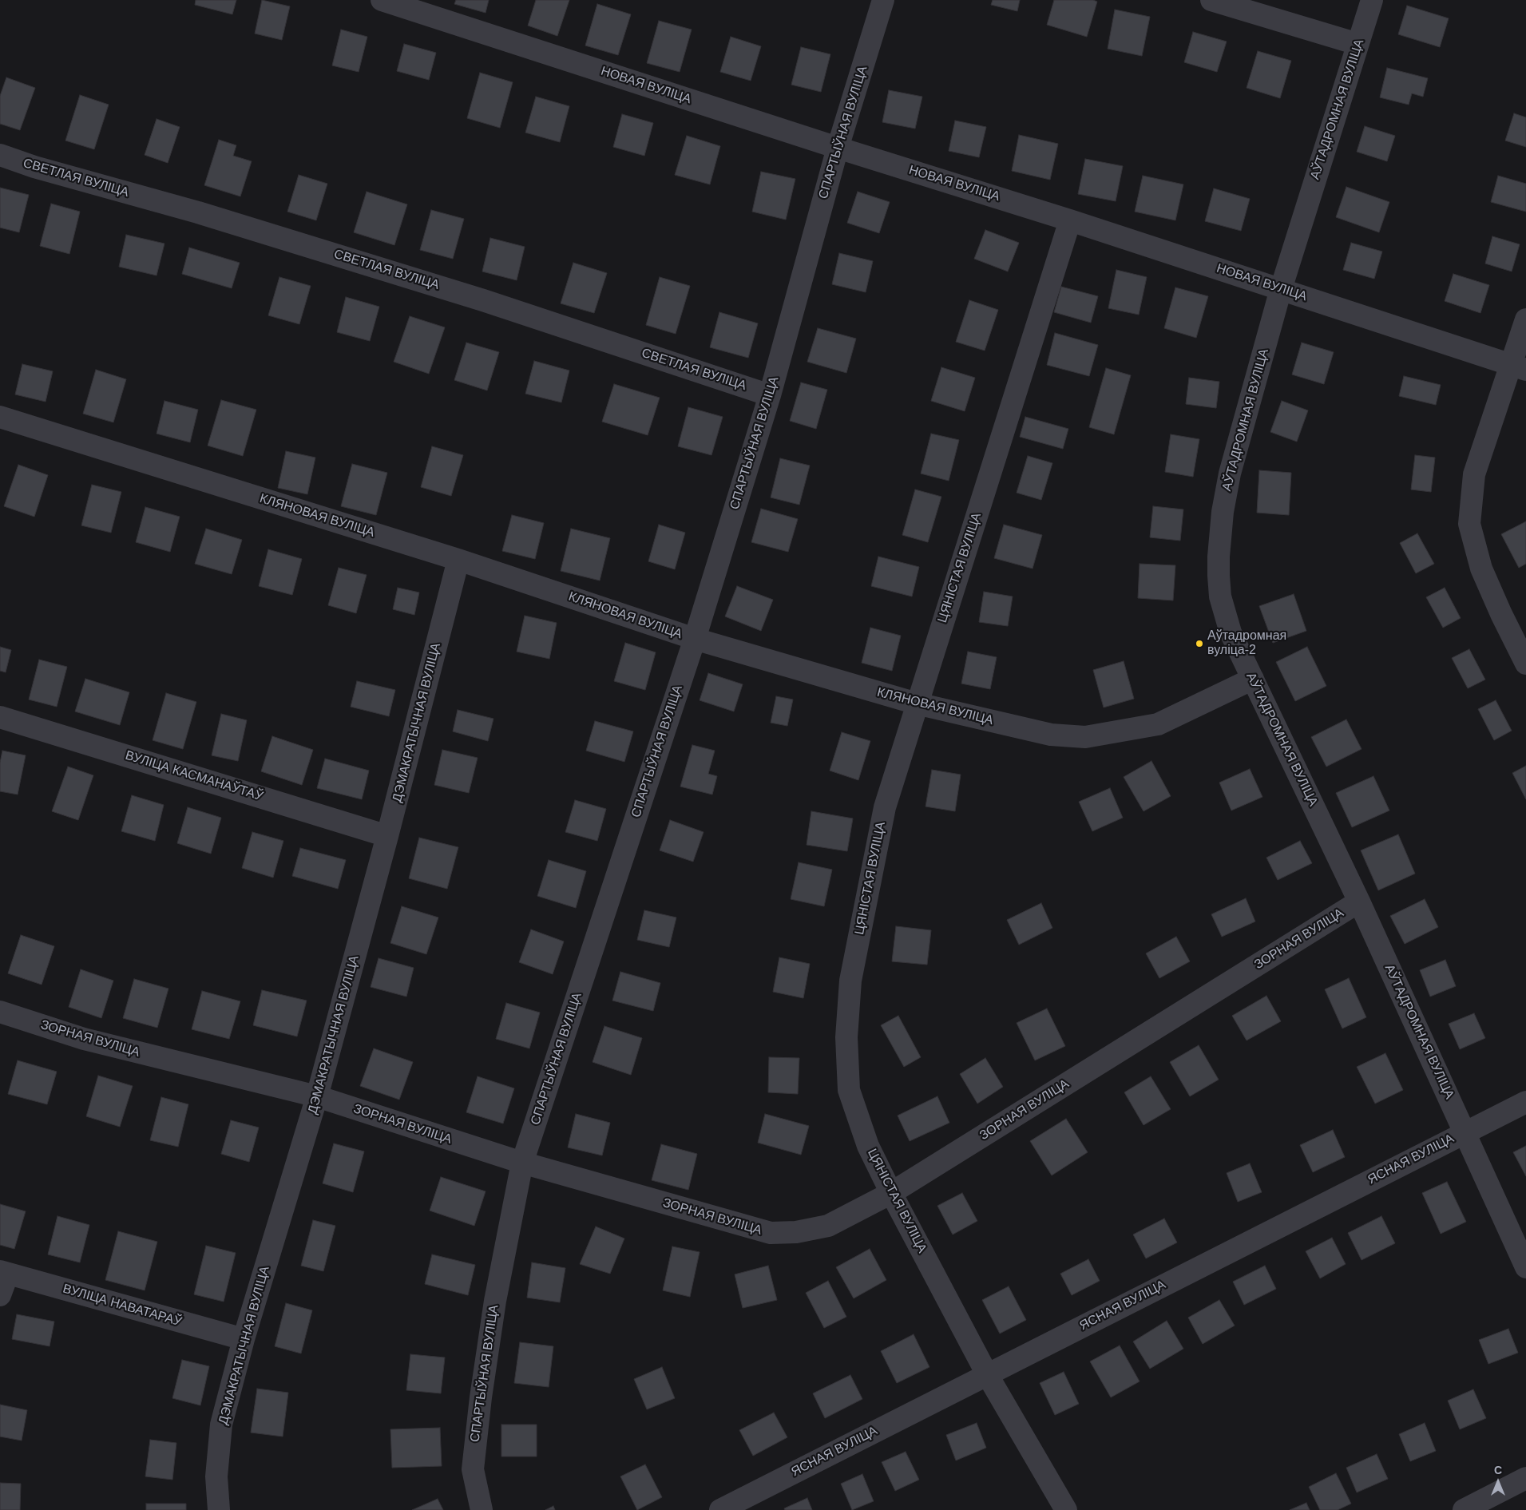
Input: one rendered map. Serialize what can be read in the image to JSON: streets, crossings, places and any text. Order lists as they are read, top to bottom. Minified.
{"streets":{"street":["НОВАЯ ВУЛІЦА","АЎТАДРОМНАЯ ВУЛІЦА","СПАРТЫЎНАЯ ВУЛІЦА","СВЕТЛАЯ ВУЛІЦА","КЛЯНОВАЯ ВУЛІЦА","ЦЯНІСТАЯ ВУЛІЦА","ДЭМАКРАТЫЧНАЯ ВУЛІЦА","ВУЛІЦА КАСМАНАЎТАЎ","ЗОРНАЯ ВУЛІЦА","ЯСНАЯ ВУЛІЦА","ВУЛІЦА НАВАТАРАЎ"]},"crossings":[["НОВАЯ ВУЛІЦА","АЎТАДРОМНАЯ ВУЛІЦА"],["НОВАЯ ВУЛІЦА","СПАРТЫЎНАЯ ВУЛІЦА"],["НОВАЯ ВУЛІЦА","ЦЯНІСТАЯ ВУЛІЦА"],["АЎТАДРОМНАЯ ВУЛІЦА","КЛЯНОВАЯ ВУЛІЦА"],["АЎТАДРОМНАЯ ВУЛІЦА","ЗОРНАЯ ВУЛІЦА"],["АЎТАДРОМНАЯ ВУЛІЦА","ЯСНАЯ ВУЛІЦА"],["СПАРТЫЎНАЯ ВУЛІЦА","СВЕТЛАЯ ВУЛІЦА"],["СПАРТЫЎНАЯ ВУЛІЦА","КЛЯНОВАЯ ВУЛІЦА"],["СПАРТЫЎНАЯ ВУЛІЦА","ЗОРНАЯ ВУЛІЦА"],["КЛЯНОВАЯ ВУЛІЦА","ЦЯНІСТАЯ ВУЛІЦА"],["КЛЯНОВАЯ ВУЛІЦА","ДЭМАКРАТЫЧНАЯ ВУЛІЦА"],["ЦЯНІСТАЯ ВУЛІЦА","ЗОРНАЯ ВУЛІЦА"],["ЦЯНІСТАЯ ВУЛІЦА","ЯСНАЯ ВУЛІЦА"],["ДЭМАКРАТЫЧНАЯ ВУЛІЦА","ВУЛІЦА КАСМАНАЎТАЎ"],["ДЭМАКРАТЫЧНАЯ ВУЛІЦА","ЗОРНАЯ ВУЛІЦА"],["ДЭМАКРАТЫЧНАЯ ВУЛІЦА","ВУЛІЦА НАВАТАРАЎ"]],"places":["Аўтадромная вуліца-2"],"north":"top"}
